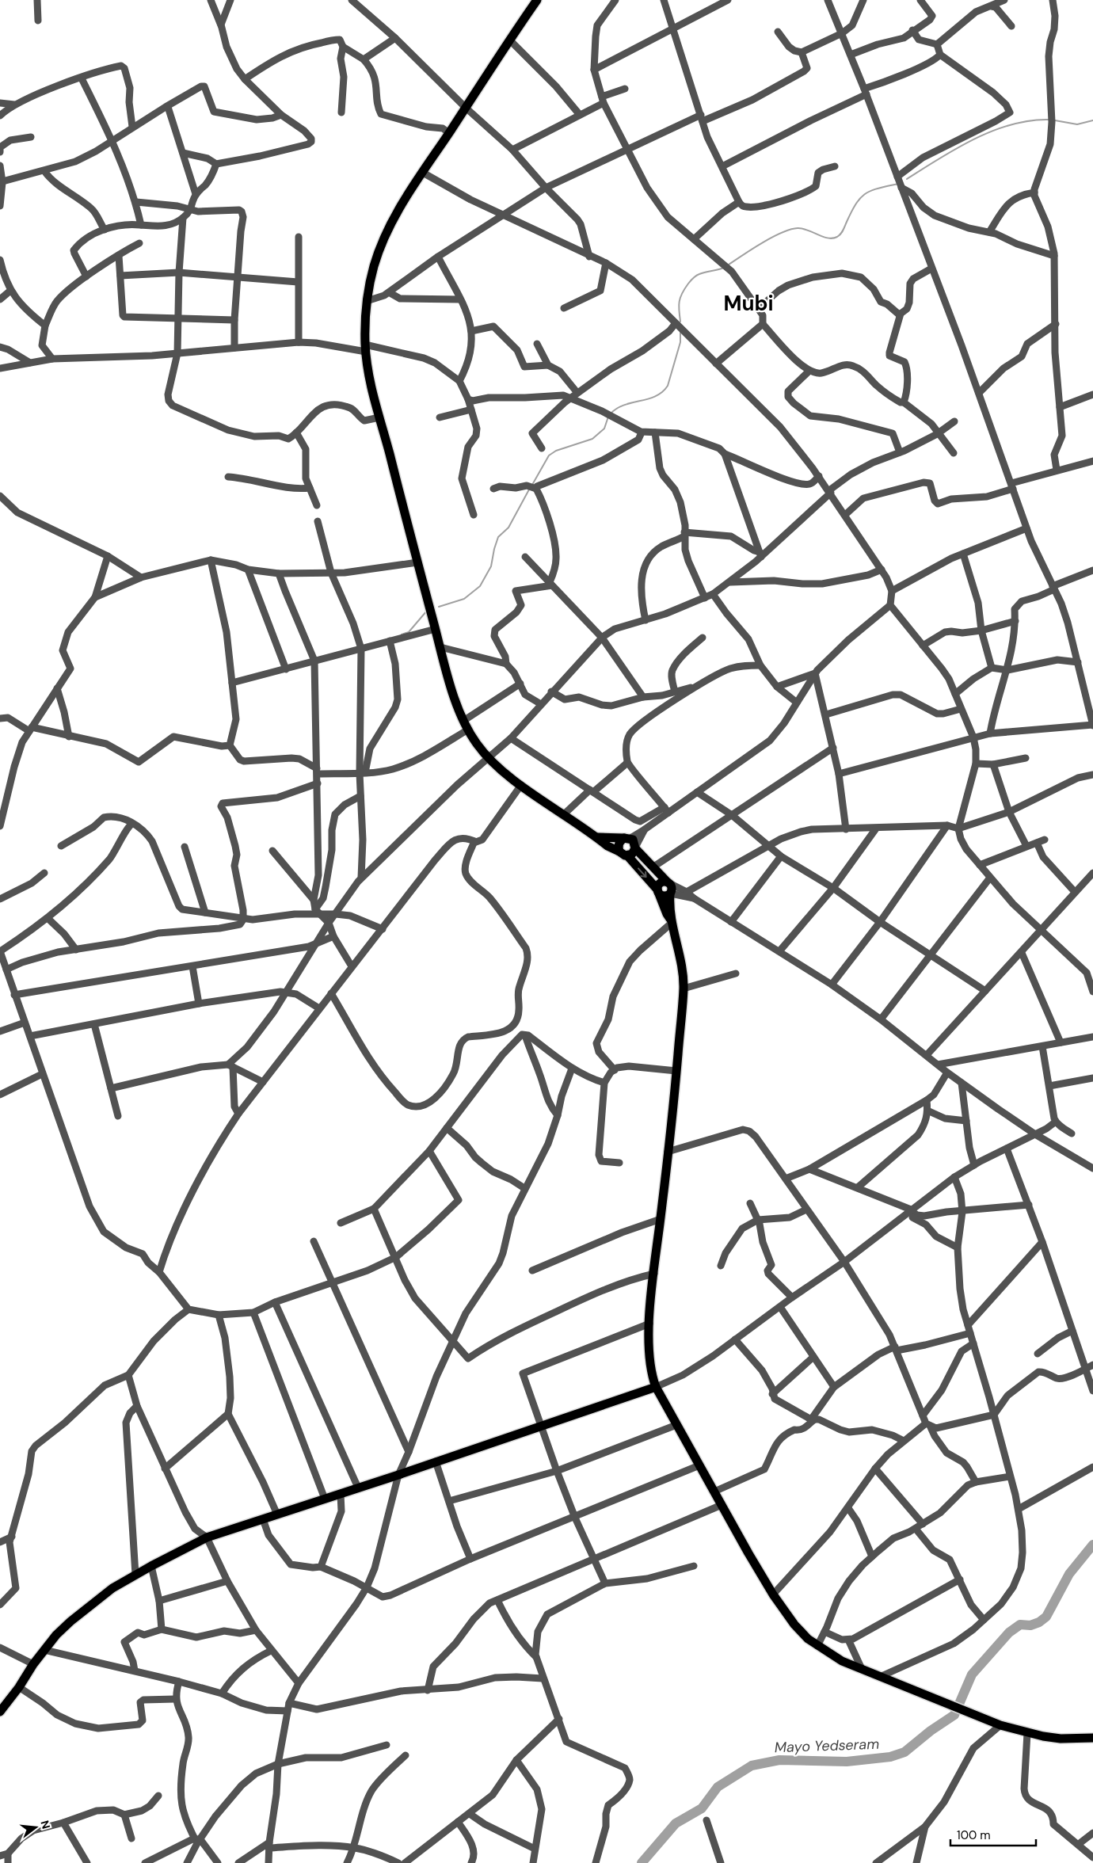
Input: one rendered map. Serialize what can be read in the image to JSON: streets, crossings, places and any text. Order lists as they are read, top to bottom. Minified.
{"districts":["Mubi"],"water":["Mayo Yedseram"],"scale_bar":"100 m","north":"right"}
